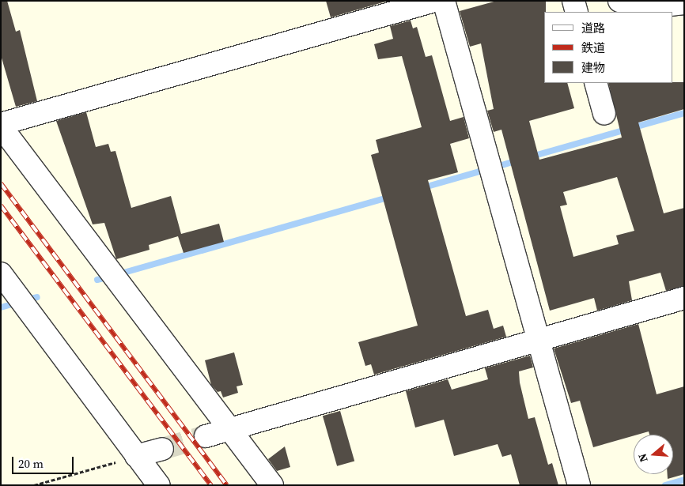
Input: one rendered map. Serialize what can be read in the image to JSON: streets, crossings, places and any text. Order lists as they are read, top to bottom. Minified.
{"legend":["道路","鉄道","建物"],"scale_bar":"20 m","north":"left"}
